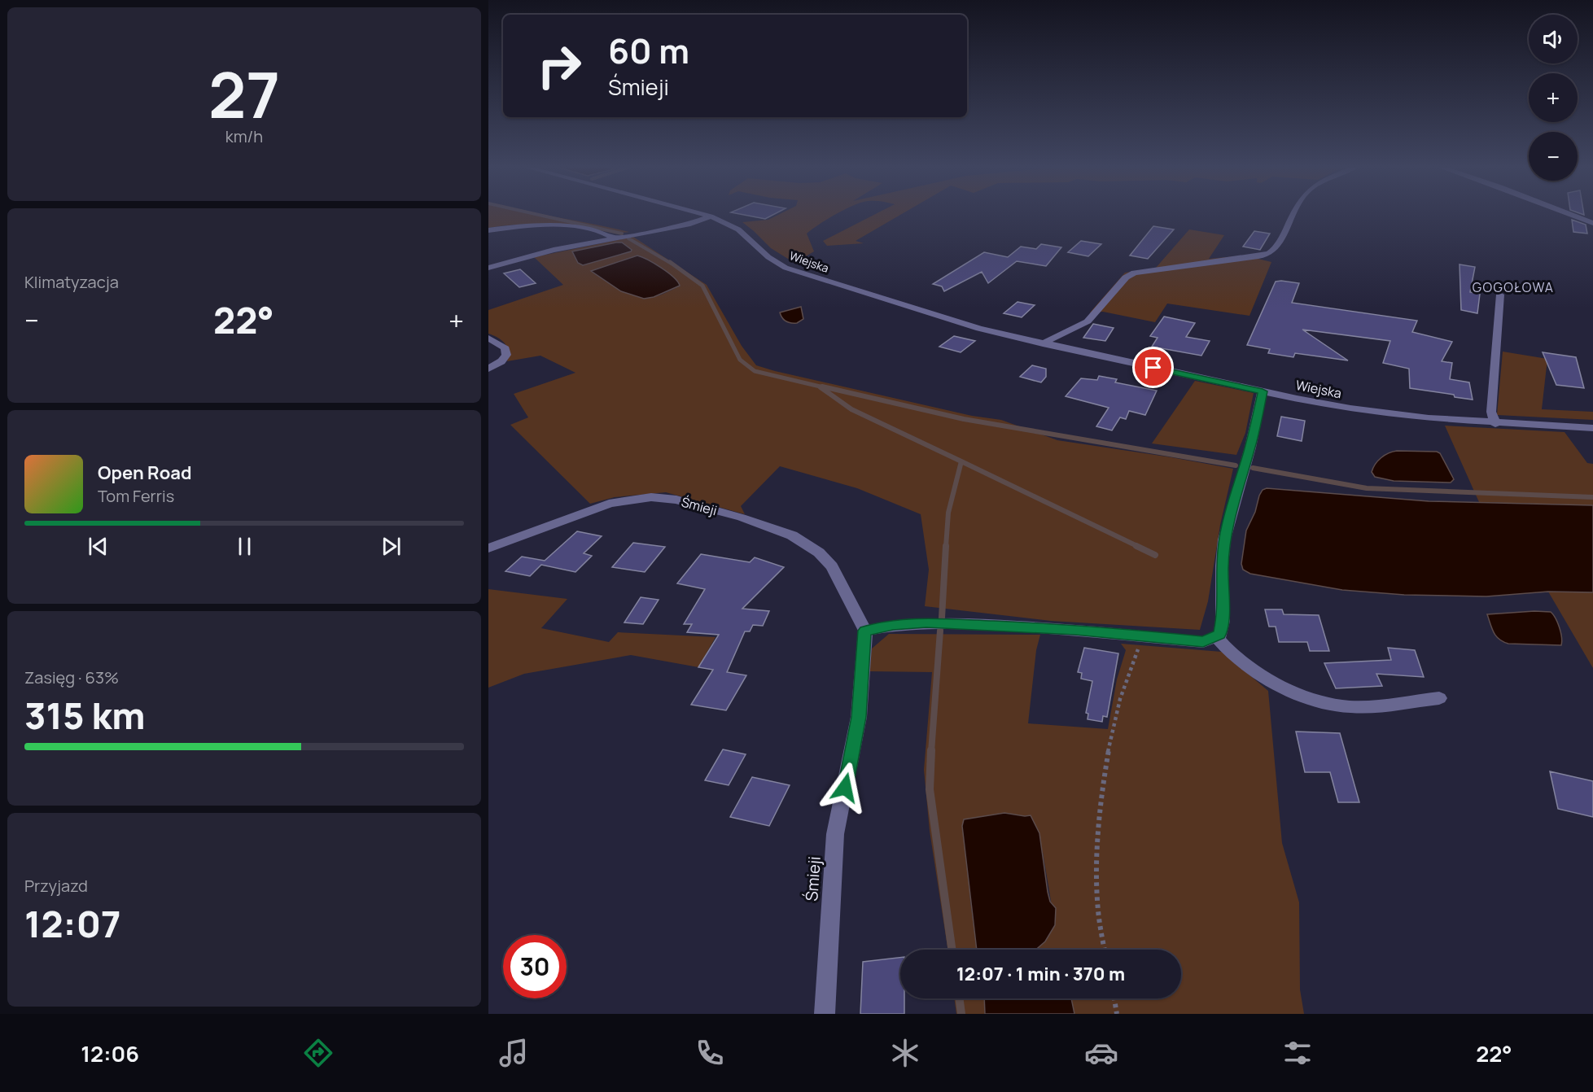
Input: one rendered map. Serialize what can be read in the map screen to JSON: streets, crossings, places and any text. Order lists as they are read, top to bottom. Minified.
{"streets":{"street":["Wiejska","Śmieji"]},"districts":["GOGOŁOWA"],"page":{"tile":[["27","km/h"],"Klimatyzacja",["Zasięg · 63%","315 km"],["Przyjazd","12:07"]],"map_buttons":["+","−"],"turn":["60 m","Śmieji"],"heat":["−","22°","+"],"song":["Open Road","Tom Ferris"],"limit":"30","trip":"12:07 · 1 min · 370 m","tabs":["12:06","22°"]}}
